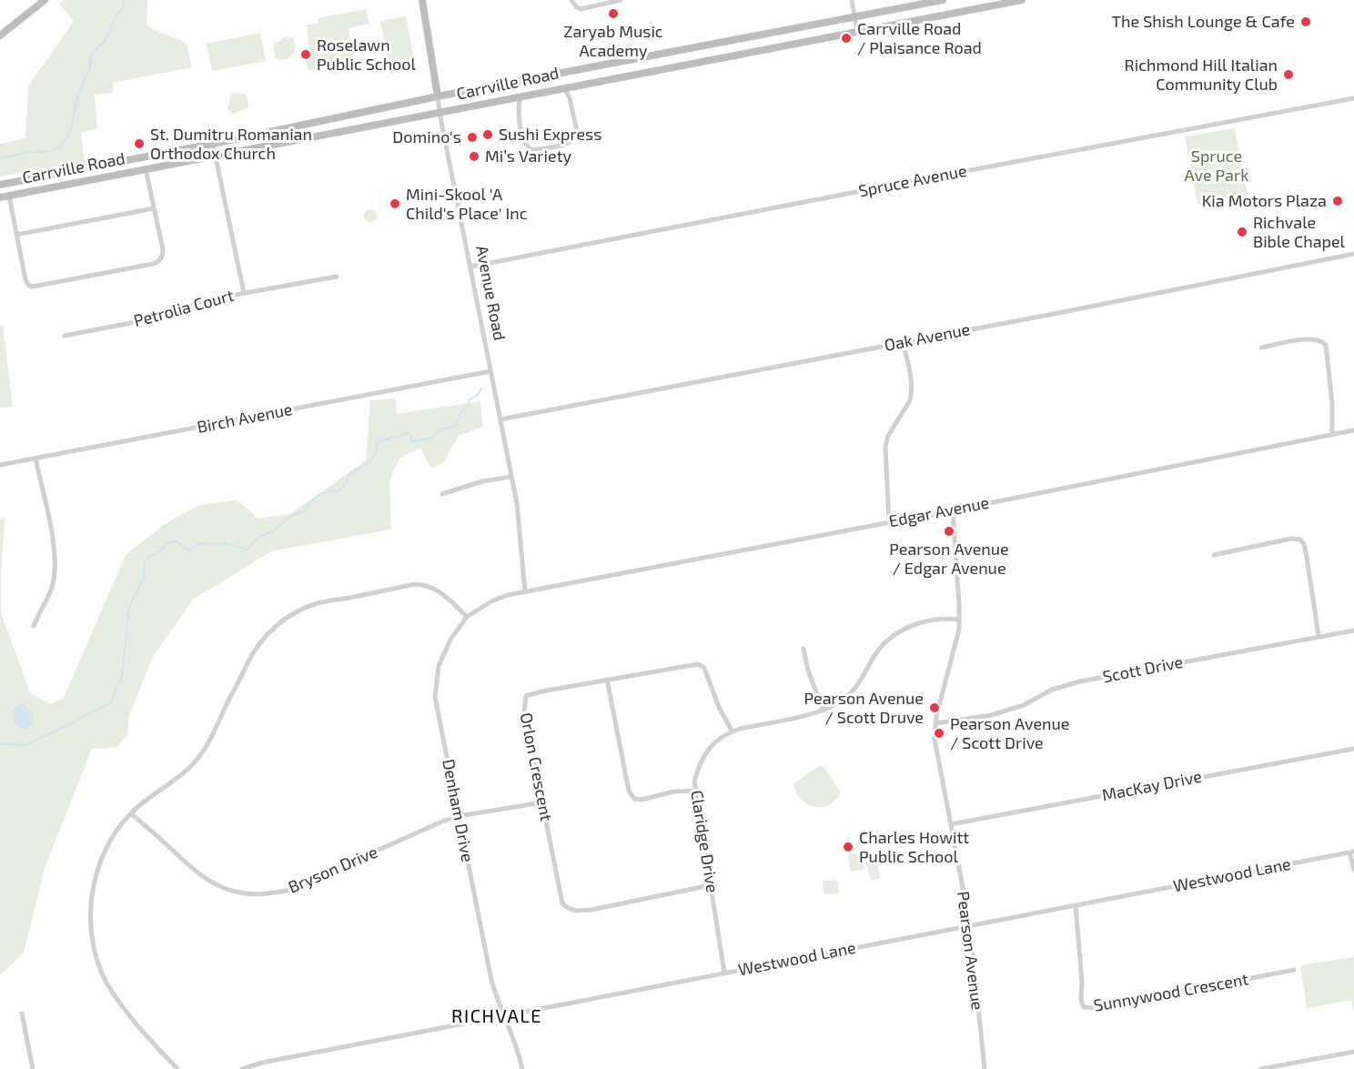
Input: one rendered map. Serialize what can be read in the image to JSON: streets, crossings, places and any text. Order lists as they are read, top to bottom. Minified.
{"streets":{"main road":["Carrville Road","Avenue Road"],"street":["Spruce Avenue","Petrolia Court","Oak Avenue","Birch Avenue","Edgar Avenue","Scott Drive","Orlon Crescent","MacKay Drive","Denham Drive","Claridge Drive","Bryson Drive","Westwood Lane","Pearson Avenue","Sunnywood Crescent"]},"crossings":[["Carrville Road","Avenue Road"],["Spruce Avenue","Avenue Road"],["Avenue Road","Oak Avenue"],["Avenue Road","Birch Avenue"],["Avenue Road","Edgar Avenue"],["Avenue Road","Denham Drive"],["Edgar Avenue","Denham Drive"],["Edgar Avenue","Pearson Avenue"],["Scott Drive","Pearson Avenue"],["Orlon Crescent","Claridge Drive"],["Orlon Crescent","Bryson Drive"],["MacKay Drive","Pearson Avenue"],["Denham Drive","Bryson Drive"],["Denham Drive","Westwood Lane"],["Claridge Drive","Westwood Lane"],["Claridge Drive","Pearson Avenue"],["Westwood Lane","Pearson Avenue"],["Westwood Lane","Sunnywood Crescent"]],"districts":["RICHVALE"],"parks":["Spruce Ave Park"],"places":["Zaryab Music Academy","The Shish Lounge & Cafe","Carrville Road / Plaisance Road","Roselawn Public School","Richmond Hill Italian Community Club","Sushi Express","Domino's","St. Dumitru Romanian Orthodox Church","Mi’s Variety","Kia Motors Plaza","Mini-Skool 'A Child's Place' Inc","Richvale Bible Chapel","Pearson Avenue / Edgar Avenue","Pearson Avenue / Scott Druve","Pearson Avenue / Scott Drive","Charles Howitt Public School"]}
